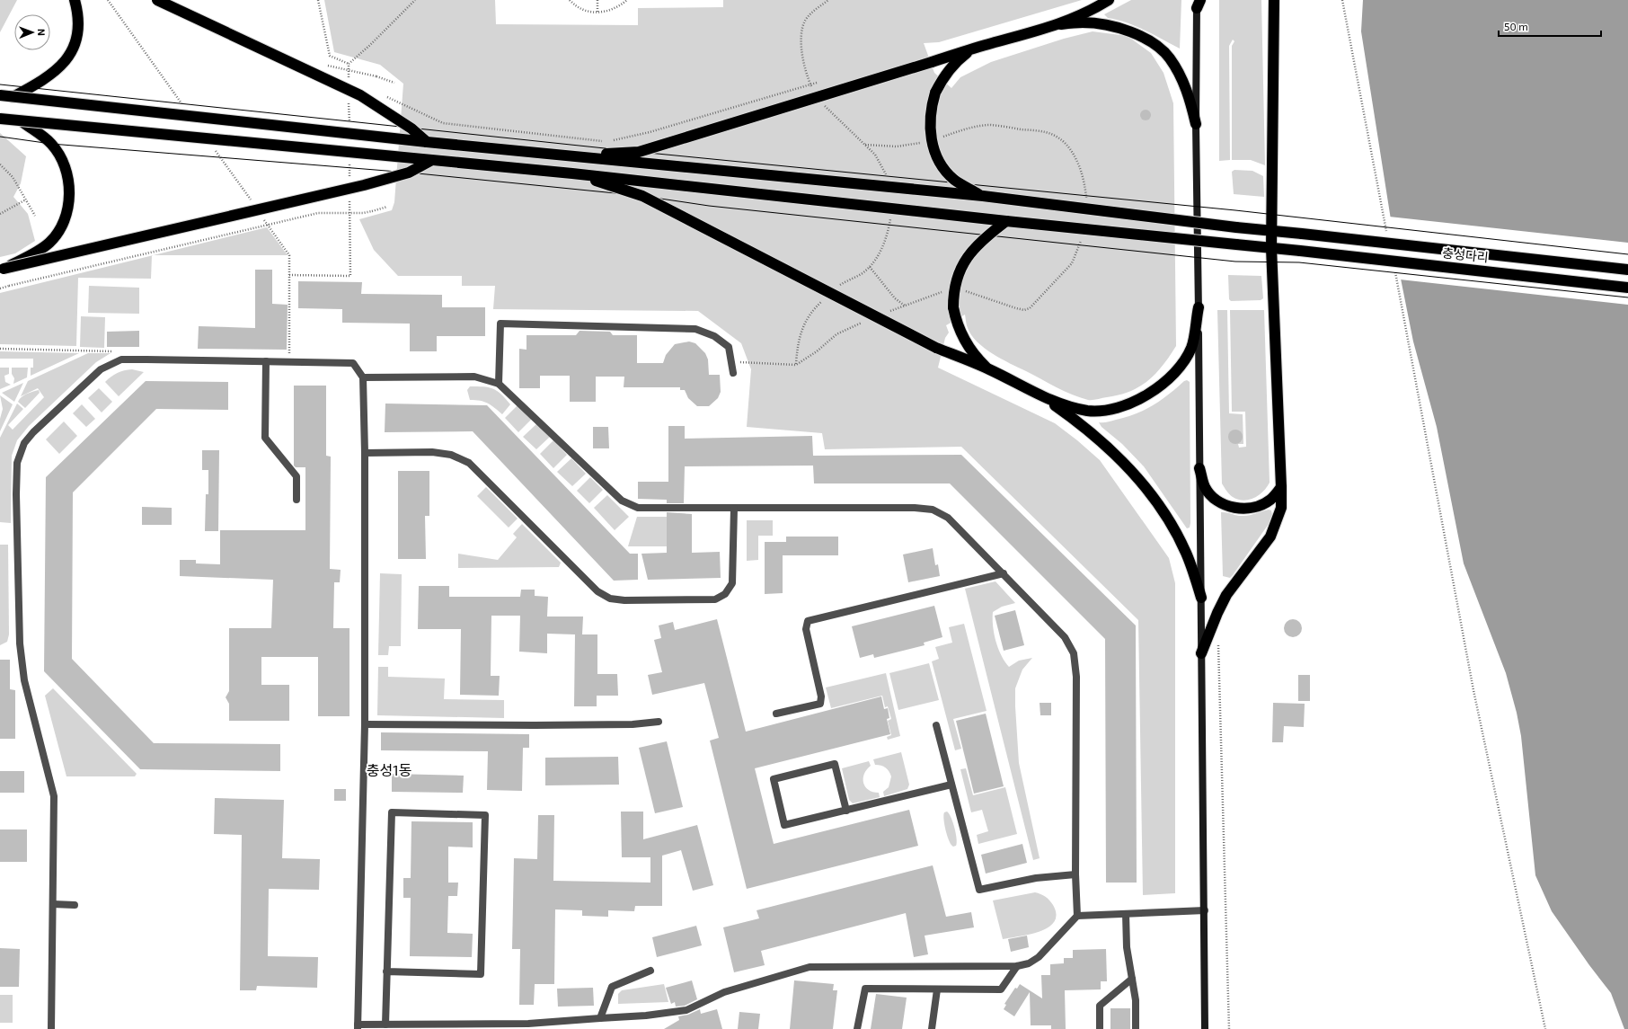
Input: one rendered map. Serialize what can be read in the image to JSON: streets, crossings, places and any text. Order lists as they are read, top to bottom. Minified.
{"streets":{"highway":["충성다리"]},"districts":["충성1동"],"scale_bar":"50 m","north":"right"}
